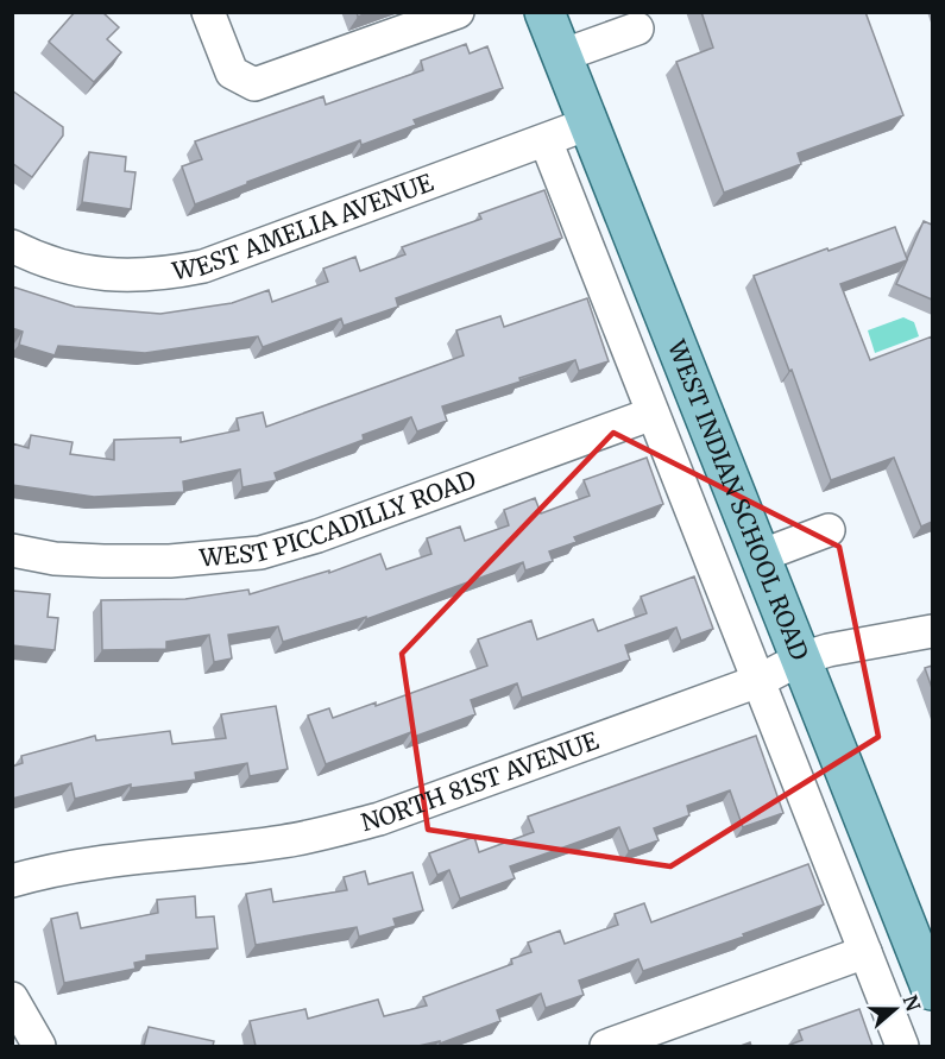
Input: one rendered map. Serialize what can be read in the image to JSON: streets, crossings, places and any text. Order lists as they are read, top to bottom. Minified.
{"streets":{"main road":["WEST INDIAN SCHOOL ROAD"],"street":["WEST AMELIA AVENUE","WEST PICCADILLY ROAD","NORTH 81ST AVENUE"]},"crossings":[["WEST AMELIA AVENUE","WEST INDIAN SCHOOL ROAD"],["WEST INDIAN SCHOOL ROAD","WEST PICCADILLY ROAD"],["WEST INDIAN SCHOOL ROAD","NORTH 81ST AVENUE"]],"north":"right"}
